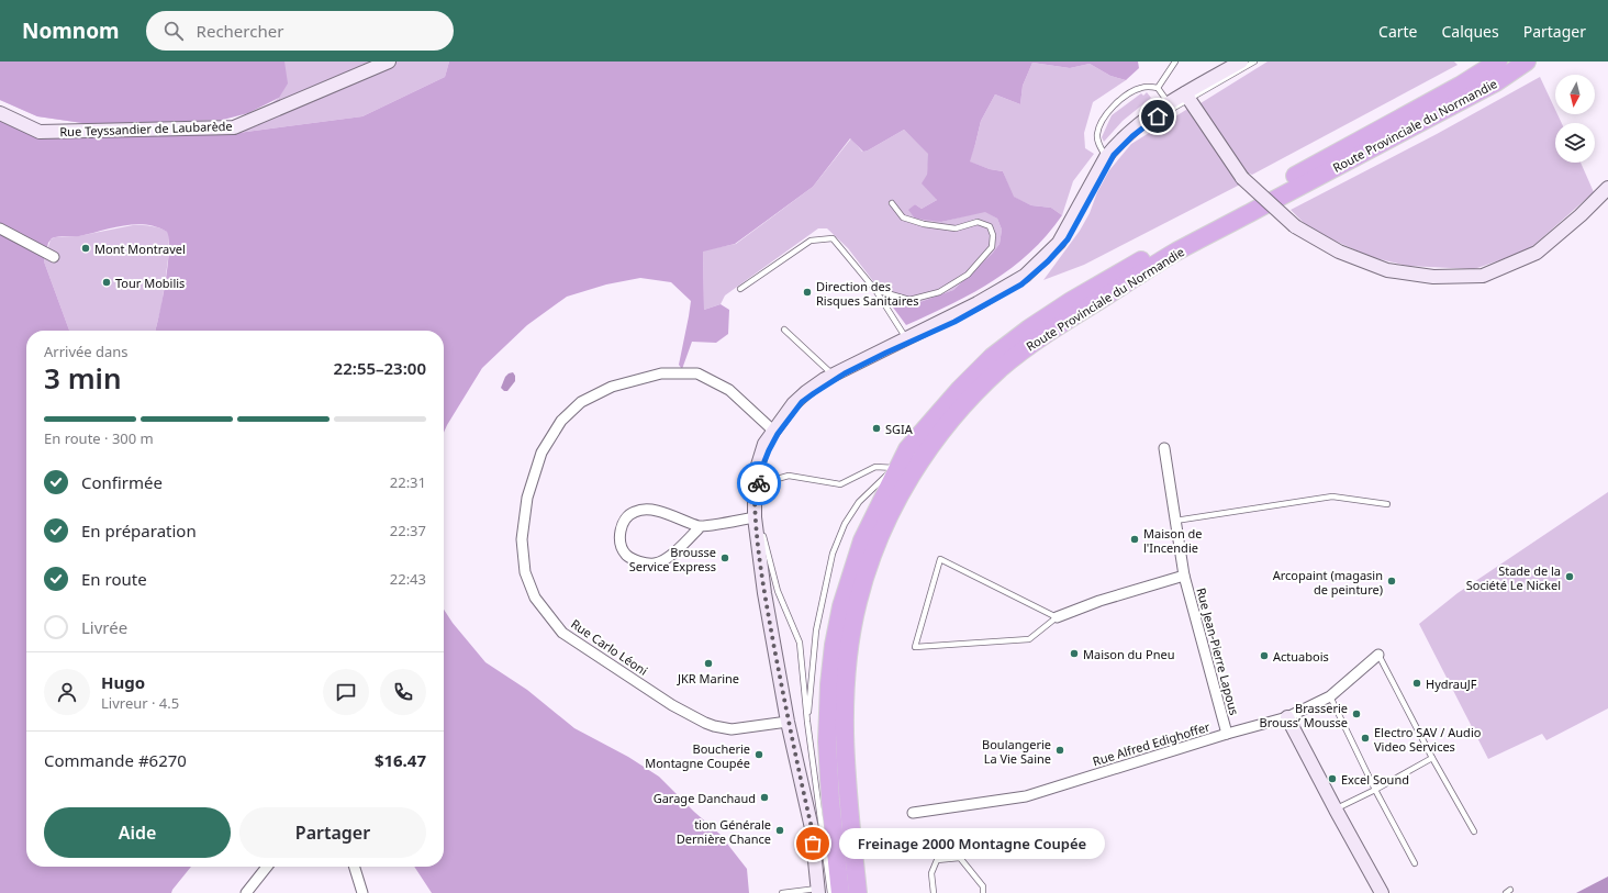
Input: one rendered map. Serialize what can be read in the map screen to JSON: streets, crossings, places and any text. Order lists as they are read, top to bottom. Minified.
{"streets":{"highway":["Route Provinciale du Normandie"],"street":["Rue Teyssandier de Laubarède","Rue Carlo Léoni","Rue Jean-Pierre Lapous","Rue Alfred Edighoffer"]},"crossings":[["Rue Jean-Pierre Lapous","Rue Alfred Edighoffer"]],"places":["Mont Montravel","Tour Mobilis","Direction des Risques Sanitaires","SGIA","Maison de l'Incendie","Brousse Service Express","Stade de la Société Le Nickel","Arcopaint (magasin de peinture)","Maison du Pneu","Actuabois","JKR Marine","HydrauJF","Brasserie Brouss’ Mousse","Electro SAV / Audio Video Services","Boulangerie La Vie Saine","Boucherie Montagne Coupée","Excel Sound","Garage Danchaud","tion Générale Dernière Chance","Freinage 2000 Montagne Coupée"],"north":"bottom","page":{"header":"Nomnom","search":"Rechercher","nav":["Carte","Calques","Partager"],"heading":["3 min","Arrivée dans","22:55–23:00"],"panel":["Hugo","Livreur · 4.5","Commande #6270","$16.47"],"bar":"En route · 300 m","list":[["Confirmée","22:31"],["En préparation","22:37"],["En route","22:43"],"Livrée"],"buttons":["Aide","Partager"],"bubble":"Freinage 2000 Montagne Coupée"}}
